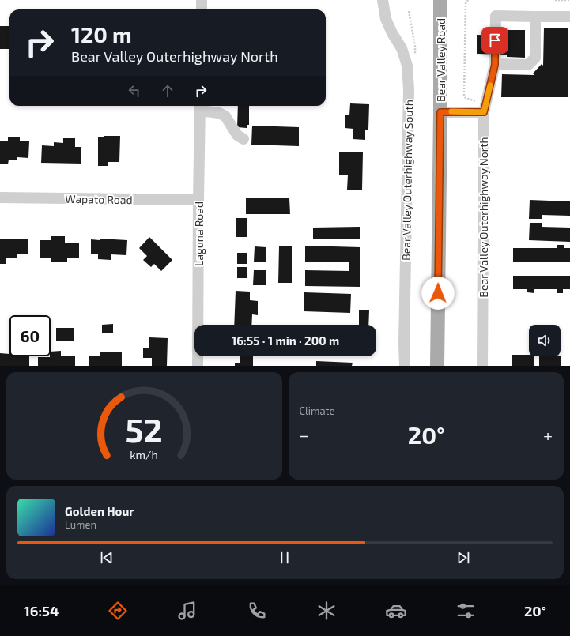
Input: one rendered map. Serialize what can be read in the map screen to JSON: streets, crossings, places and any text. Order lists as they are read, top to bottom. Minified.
{"streets":{"main road":["Bear Valley Road"],"street":["Bear Valley Outerhighway South","Wapato Road","Bear Valley Outerhighway North","Laguna Road"]},"crossings":[["Wapato Road","Laguna Road"]],"page":{"turn":["120 m","Bear Valley Outerhighway North"],"limit":"60","trip":"16:55 · 1 min · 200 m","tile":"Climate","heat":["−","20°","+"],"song":["Golden Hour","Lumen"],"tabs":["16:54","20°"],"gauge":["52","km/h"]}}
